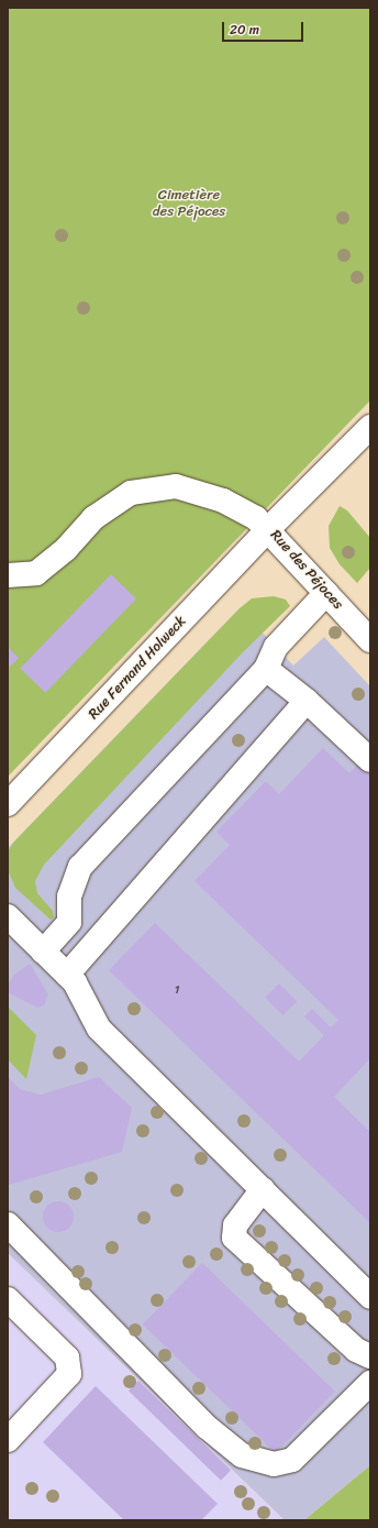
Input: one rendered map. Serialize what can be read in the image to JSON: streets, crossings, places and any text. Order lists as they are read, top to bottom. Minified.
{"streets":{"street":["Rue des Péjoces","Rue Fernand Holweck"]},"crossings":[["Rue des Péjoces","Rue Fernand Holweck"]],"parks":["Cimetière des Péjoces"],"house_numbers":["1"],"scale_bar":"20 m"}
